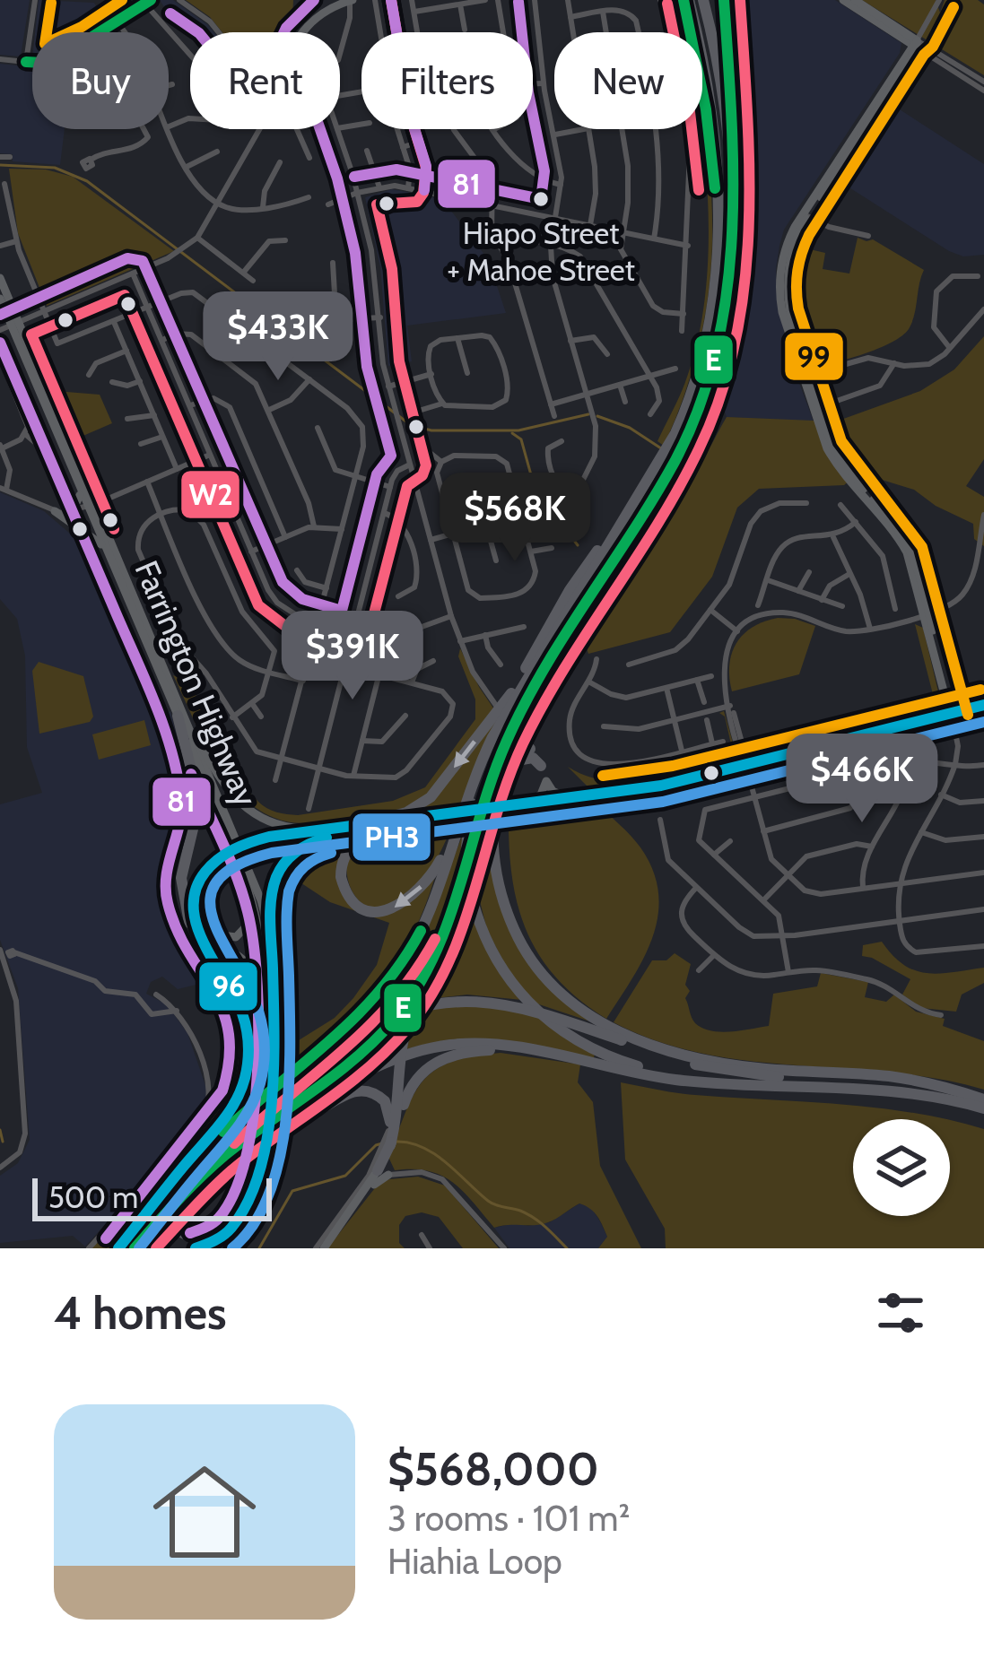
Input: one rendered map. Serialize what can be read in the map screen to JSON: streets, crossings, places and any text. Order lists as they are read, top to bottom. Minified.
{"streets":{"main road":["Farrington Highway"]},"places":["Hiapo Street + Mahoe Street"],"lines":["transit line E","transit line W2","transit line 81","transit line 99","transit line 96","transit line PH3"],"scale_bar":"500 m","page":{"chip":["Buy","Rent","Filters","New"],"price":["$433K","$568K","$391K","$466K"],"scale":"500 m","heading":"4 homes","list":[{"name":"$568,000","note":"3 rooms · 101 m² · Hiahia Loop"}]}}
